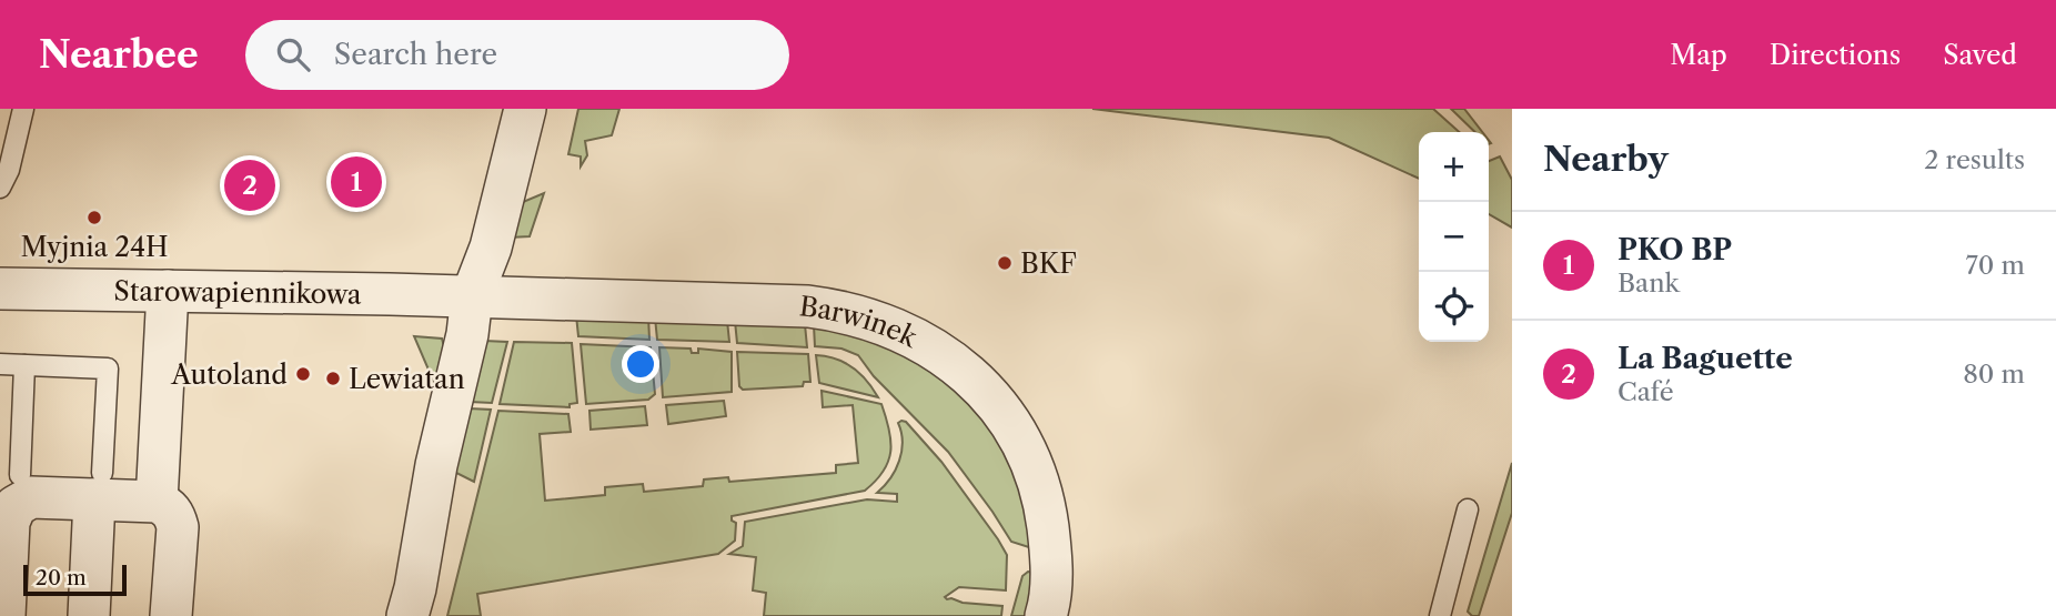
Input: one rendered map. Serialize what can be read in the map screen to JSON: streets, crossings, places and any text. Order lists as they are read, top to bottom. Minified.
{"streets":{"street":["Starowapiennikowa","Barwinek"]},"crossings":[["Starowapiennikowa","Barwinek"]],"places":["Myjnia 24H","BKF","Autoland","Lewiatan"],"scale_bar":"20 m","page":{"header":"Nearbee","search":"Search here","nav":["Map","Directions","Saved"],"heading":["Nearby","2 results"],"map_buttons":["+","−"],"pins":["1","2"],"list":[{"mark":"1","name":"PKO BP","note":"Bank","value":"70 m"},{"mark":"2","name":"La Baguette","note":"Café","value":"80 m"}],"scale":"20 m"}}
